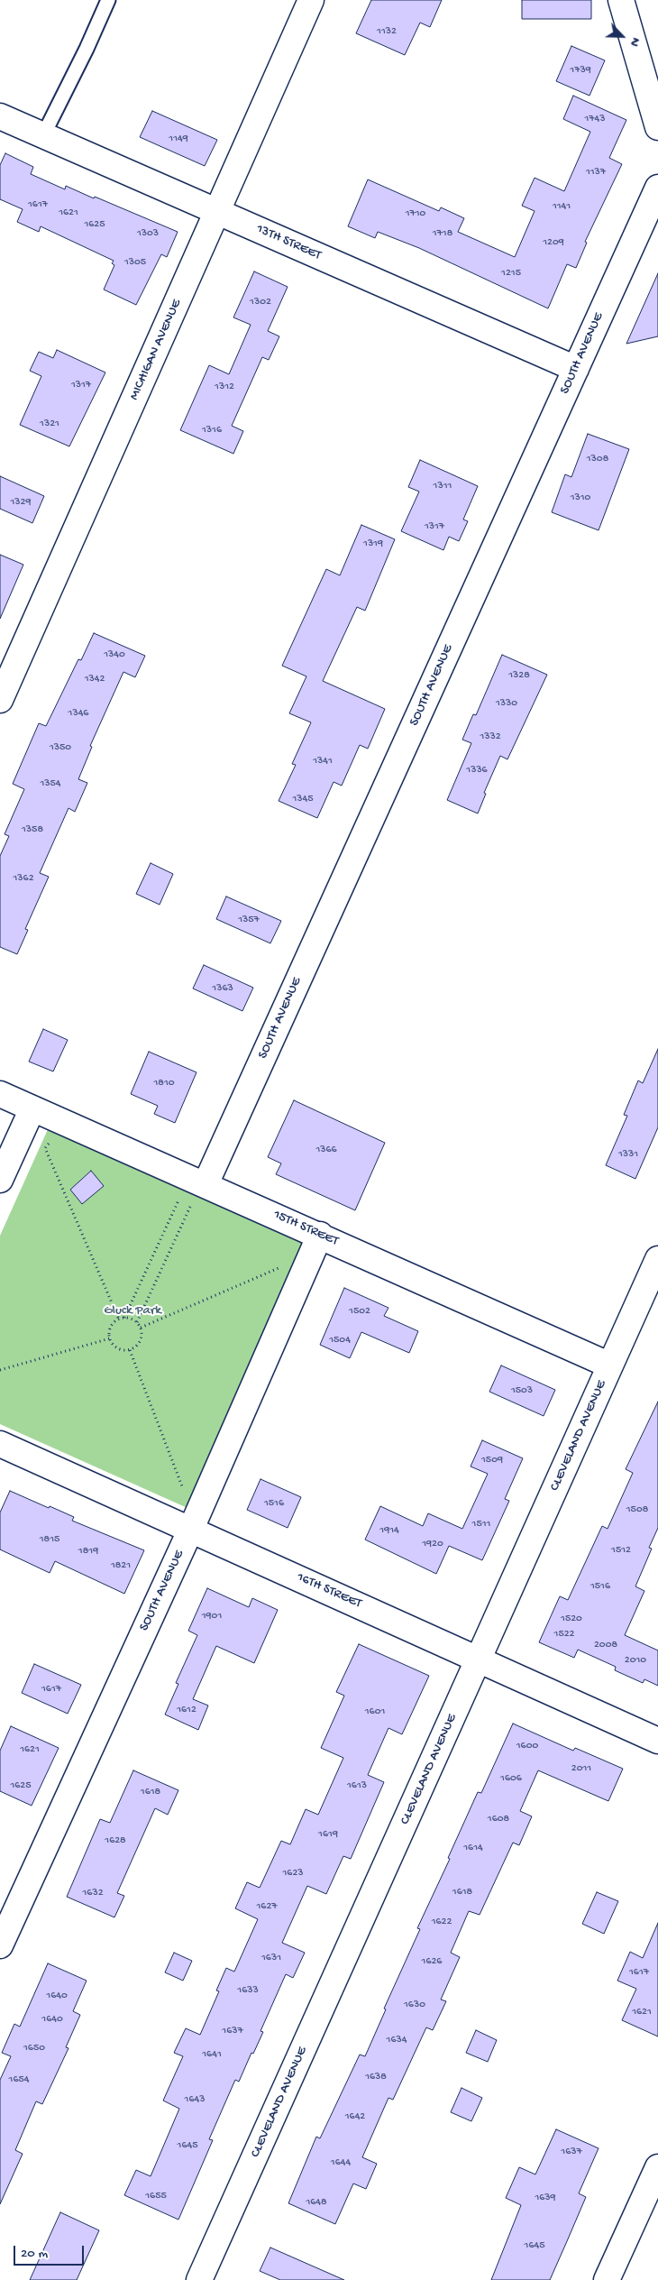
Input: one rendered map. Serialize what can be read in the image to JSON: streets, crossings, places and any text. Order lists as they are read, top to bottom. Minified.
{"streets":{"street":["13TH STREET","MICHIGAN AVENUE","SOUTH AVENUE","15TH STREET","CLEVELAND AVENUE","16TH STREET"]},"crossings":[["13TH STREET","MICHIGAN AVENUE"],["13TH STREET","SOUTH AVENUE"],["SOUTH AVENUE","15TH STREET"],["SOUTH AVENUE","16TH STREET"],["15TH STREET","CLEVELAND AVENUE"],["CLEVELAND AVENUE","16TH STREET"]],"parks":["Gluck Park"],"house_numbers":["1132","1739","1743","1149","1137","1617","1141","1621","1710","1625","1303","1718","1209","1305","1215","1302","1317","1312","1321","1316","1308","1311","1310","1329","1317","1319","1340","1328","1342","1330","1346","1332","1350","1341","1336","1354","1345","1358","1362","1357","1363","1810","1366","1331","1502","1504","1503","1509","1516","1508","1511","1914","1815","1920","1512","1819","1821","1516","1901","1520","1522","2008","2010","1617","1612","1601","1600","1621","2011","1606","1625","1613","1618","1608","1619","1628","1614","1623","1618","1632","1627","1622","1631","1626","1617","1633","1640","1630","1621","1640","1637","1634","1650","1641","1638","1654","1643","1642","1645","1637","1644","1655","1639","1648","1645"],"scale_bar":"20 m","north":"bottom right"}
